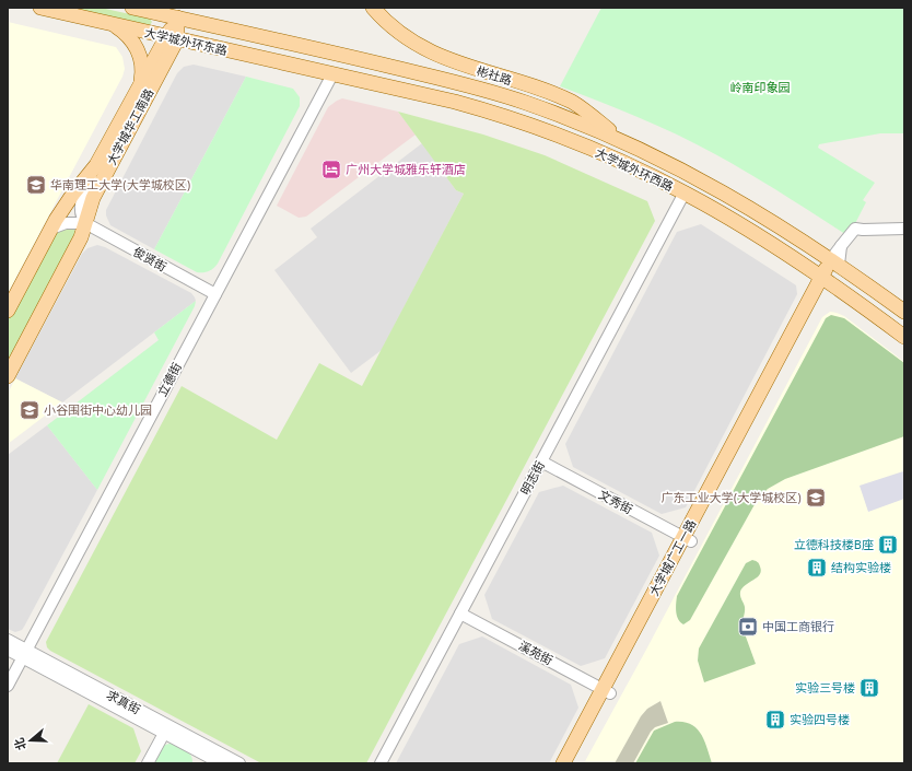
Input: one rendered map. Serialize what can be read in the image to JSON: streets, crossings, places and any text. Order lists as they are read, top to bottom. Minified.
{"streets":{"main road":["大学城外环东路","彬社路","大学城华工南路","大学城外环西路","大学城广工一路"],"street":["俊贤街","立德街","明志街","文秀街","溪苑街","求真街"]},"crossings":[["大学城外环东路","大学城华工南路"],["大学城外环东路","大学城外环西路"],["大学城外环东路","立德街"],["彬社路","大学城外环西路"],["大学城华工南路","俊贤街"],["大学城外环西路","立德街"],["大学城外环西路","明志街"],["大学城外环西路","大学城广工一路"],["俊贤街","立德街"],["立德街","求真街"],["明志街","文秀街"],["明志街","溪苑街"],["文秀街","大学城广工一路"],["大学城广工一路","溪苑街"]],"parks":["岭南印象园"],"places":{"hotel":["广州大学城雅乐轩酒店"],"school or university":["华南理工大学(大学城校区)","小谷围街中心幼儿园","广东工业大学(大学城校区)"],"building":["立德科技楼B座","结构实验楼","实验三号楼","实验四号楼"],"bank":["中国工商银行"]},"north":"left"}
